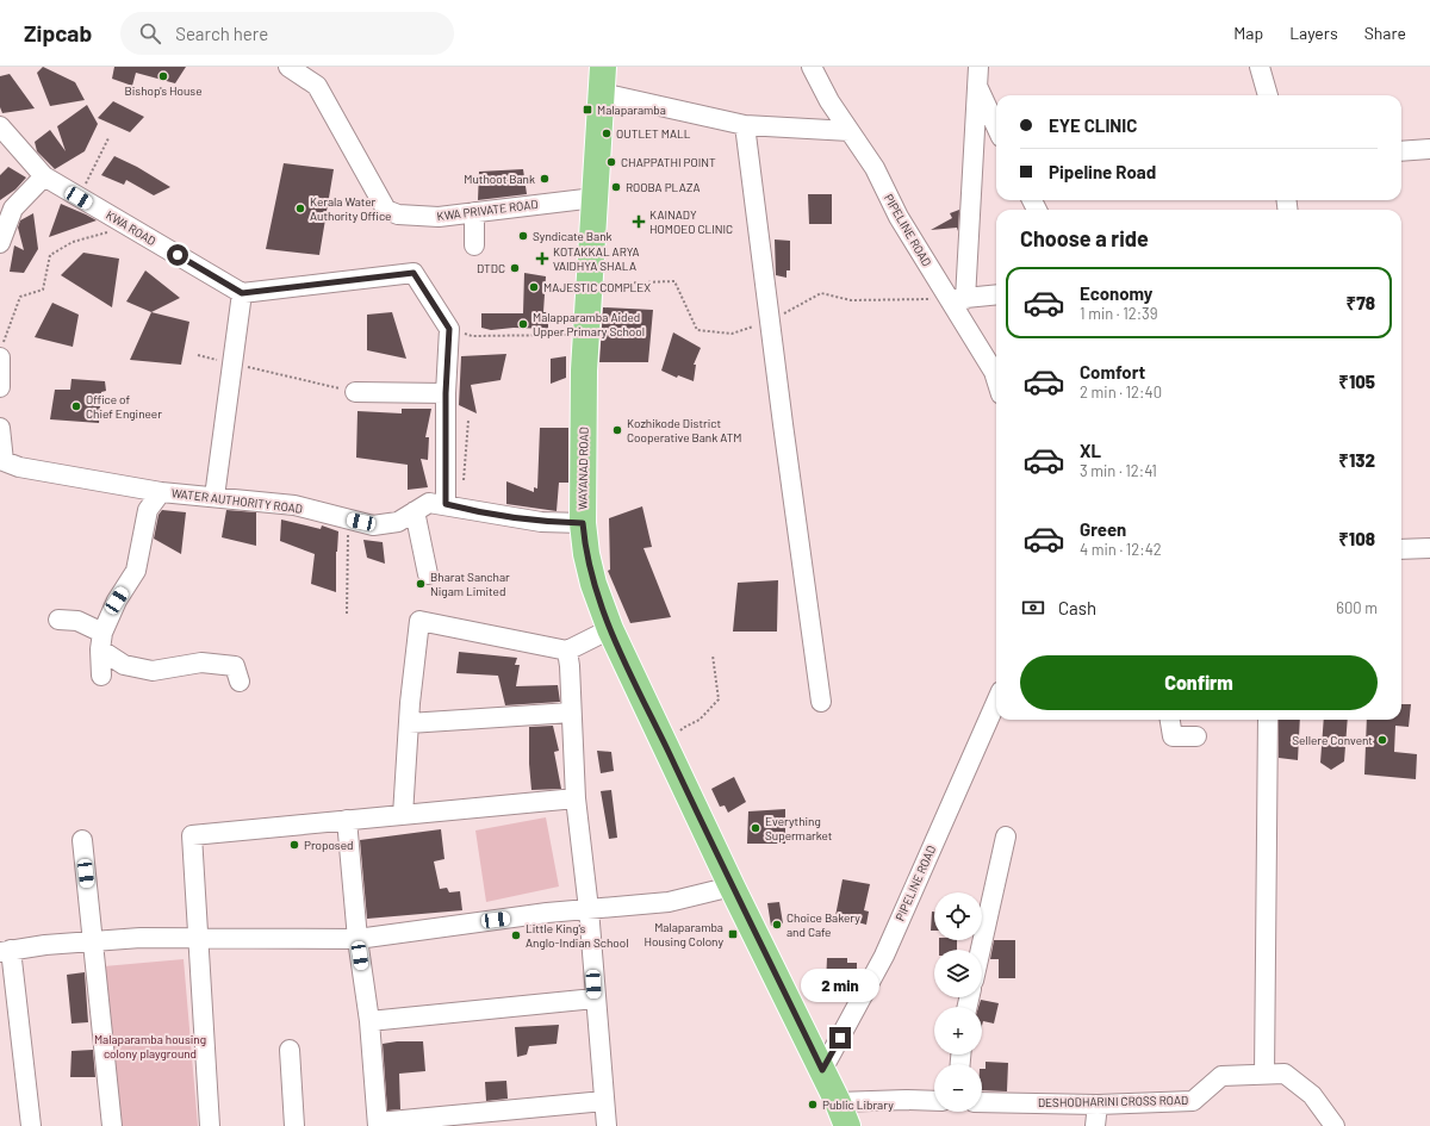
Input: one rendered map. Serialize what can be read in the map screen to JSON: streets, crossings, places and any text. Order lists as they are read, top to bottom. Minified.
{"streets":{"highway":["WAYANAD ROAD"],"street":["KWA PRIVATE ROAD","KWA ROAD","PIPELINE ROAD","WATER AUTHORITY ROAD","DESHODHARINI CROSS ROAD"]},"crossings":[["KWA PRIVATE ROAD","WAYANAD ROAD"],["PIPELINE ROAD","WAYANAD ROAD"],["WAYANAD ROAD","WATER AUTHORITY ROAD"]],"parks":["Malaparamba housing colony playground"],"places":{"other":["Bishop's House","OUTLET MALL","CHAPPATHI POINT","Muthoot Bank","ROOBA PLAZA","Kerala Water Authority Office","Syndicate Bank","DTDC","MAJESTIC COMPLEX","Malapparamba Aided Upper Primary School","Office of Chief Engineer","Kozhikode District Cooperative Bank ATM","Bharat Sanchar Nigam Limited","Sellere Convent","Everything Supermarket","Proposed","Choice Bakery and Cafe","Little King's Anglo-Indian School","Public Library"],"transit":["Malaparamba","Malaparamba Housing Colony"],"health":["KAINADY HOMOEO CLINIC","KOTAKKAL ARYA VAIDHYA SHALA"]},"page":{"header":"Zipcab","search":"Search here","nav":["Map","Layers","Share"],"banner":["EYE CLINIC","Pipeline Road"],"heading":"Choose a ride","list":[{"name":"Economy","note":"1 min · 12:39","value":"₹78"},{"name":"Comfort","note":"2 min · 12:40","value":"₹105"},{"name":"XL","note":"3 min · 12:41","value":"₹132"},{"name":"Green","note":"4 min · 12:42","value":"₹108"}],"pay":["Cash","600 m"],"buttons":"Confirm","map_buttons":["+","−"],"bubble":"2 min"}}
